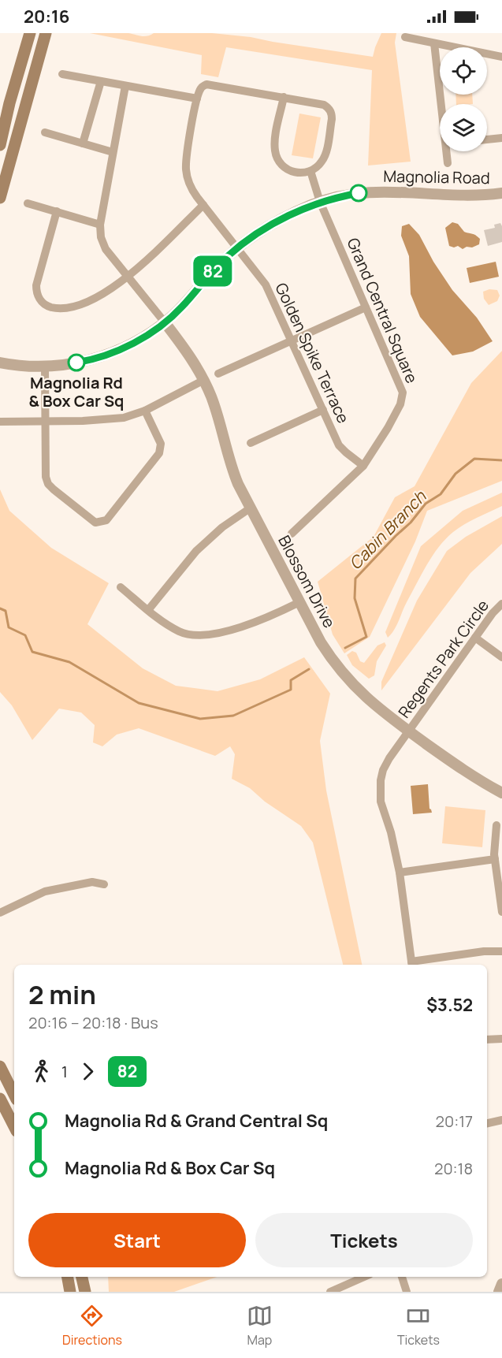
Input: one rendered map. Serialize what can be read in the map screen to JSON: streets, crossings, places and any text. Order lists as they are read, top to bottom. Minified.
{"streets":{"street":["Magnolia Road","Grand Central Square","Golden Spike Terrace","Blossom Drive","Regents Park Circle"]},"crossings":[["Magnolia Road","Grand Central Square"],["Magnolia Road","Golden Spike Terrace"],["Magnolia Road","Blossom Drive"],["Grand Central Square","Golden Spike Terrace"],["Blossom Drive","Regents Park Circle"]],"water":["Cabin Branch"],"places":["Magnolia Rd & Box Car Sq"],"lines":["bus line 82"],"page":{"status":"20:16","on_map":"82","heading":["2 min","20:16 – 20:18 · Bus","$3.52"],"legs":["1","82"],"list":[{"name":"Magnolia Rd & Grand Central Sq","value":"20:17"},{"name":"Magnolia Rd & Box Car Sq","value":"20:18"}],"buttons":["Start","Tickets"],"tabs":["Directions","Map","Tickets"]}}
